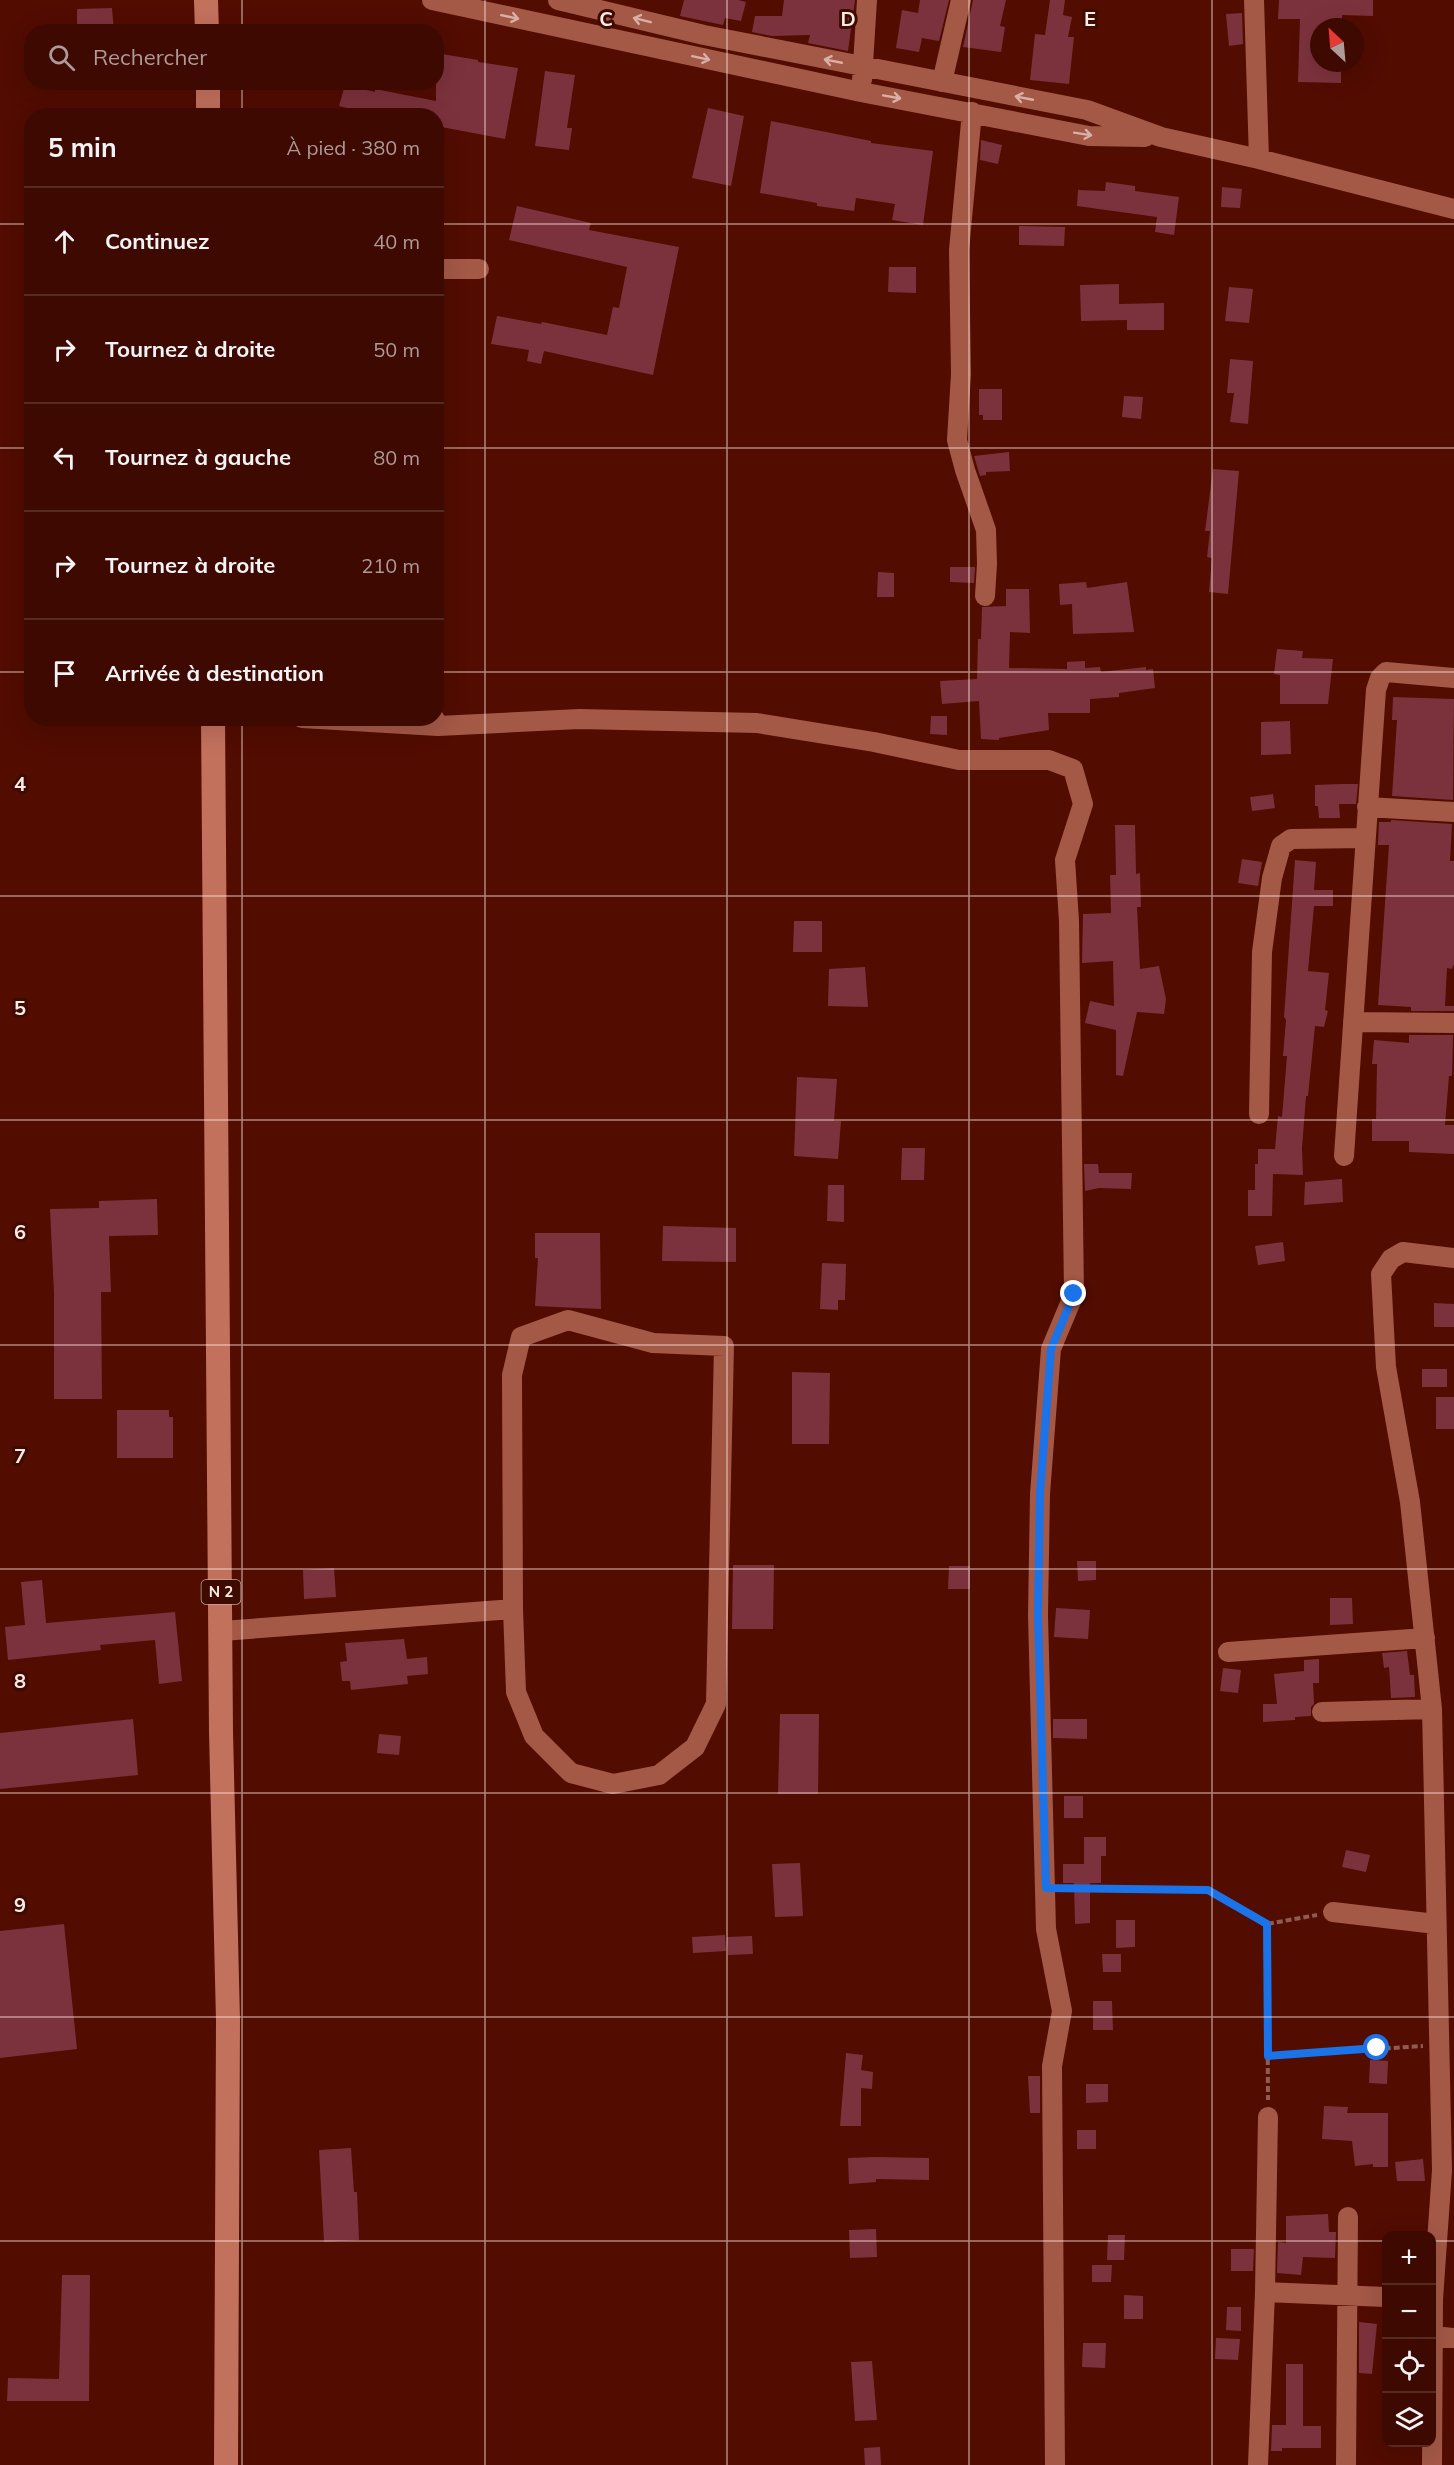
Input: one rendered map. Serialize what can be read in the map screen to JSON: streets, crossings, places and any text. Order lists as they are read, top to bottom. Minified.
{"streets":{"main road":["N 2"]},"north":"top left","page":{"search":"Rechercher","heading":["5 min","À pied · 380 m"],"list":[["Continuez","40 m"],["Tournez à droite","50 m"],["Tournez à gauche","80 m"],["Tournez à droite","210 m"],"Arrivée à destination"],"map_buttons":["+","−"]},"grid":{"columns":["C","D","E"],"rows":["4","5","6","7","8","9"]}}
